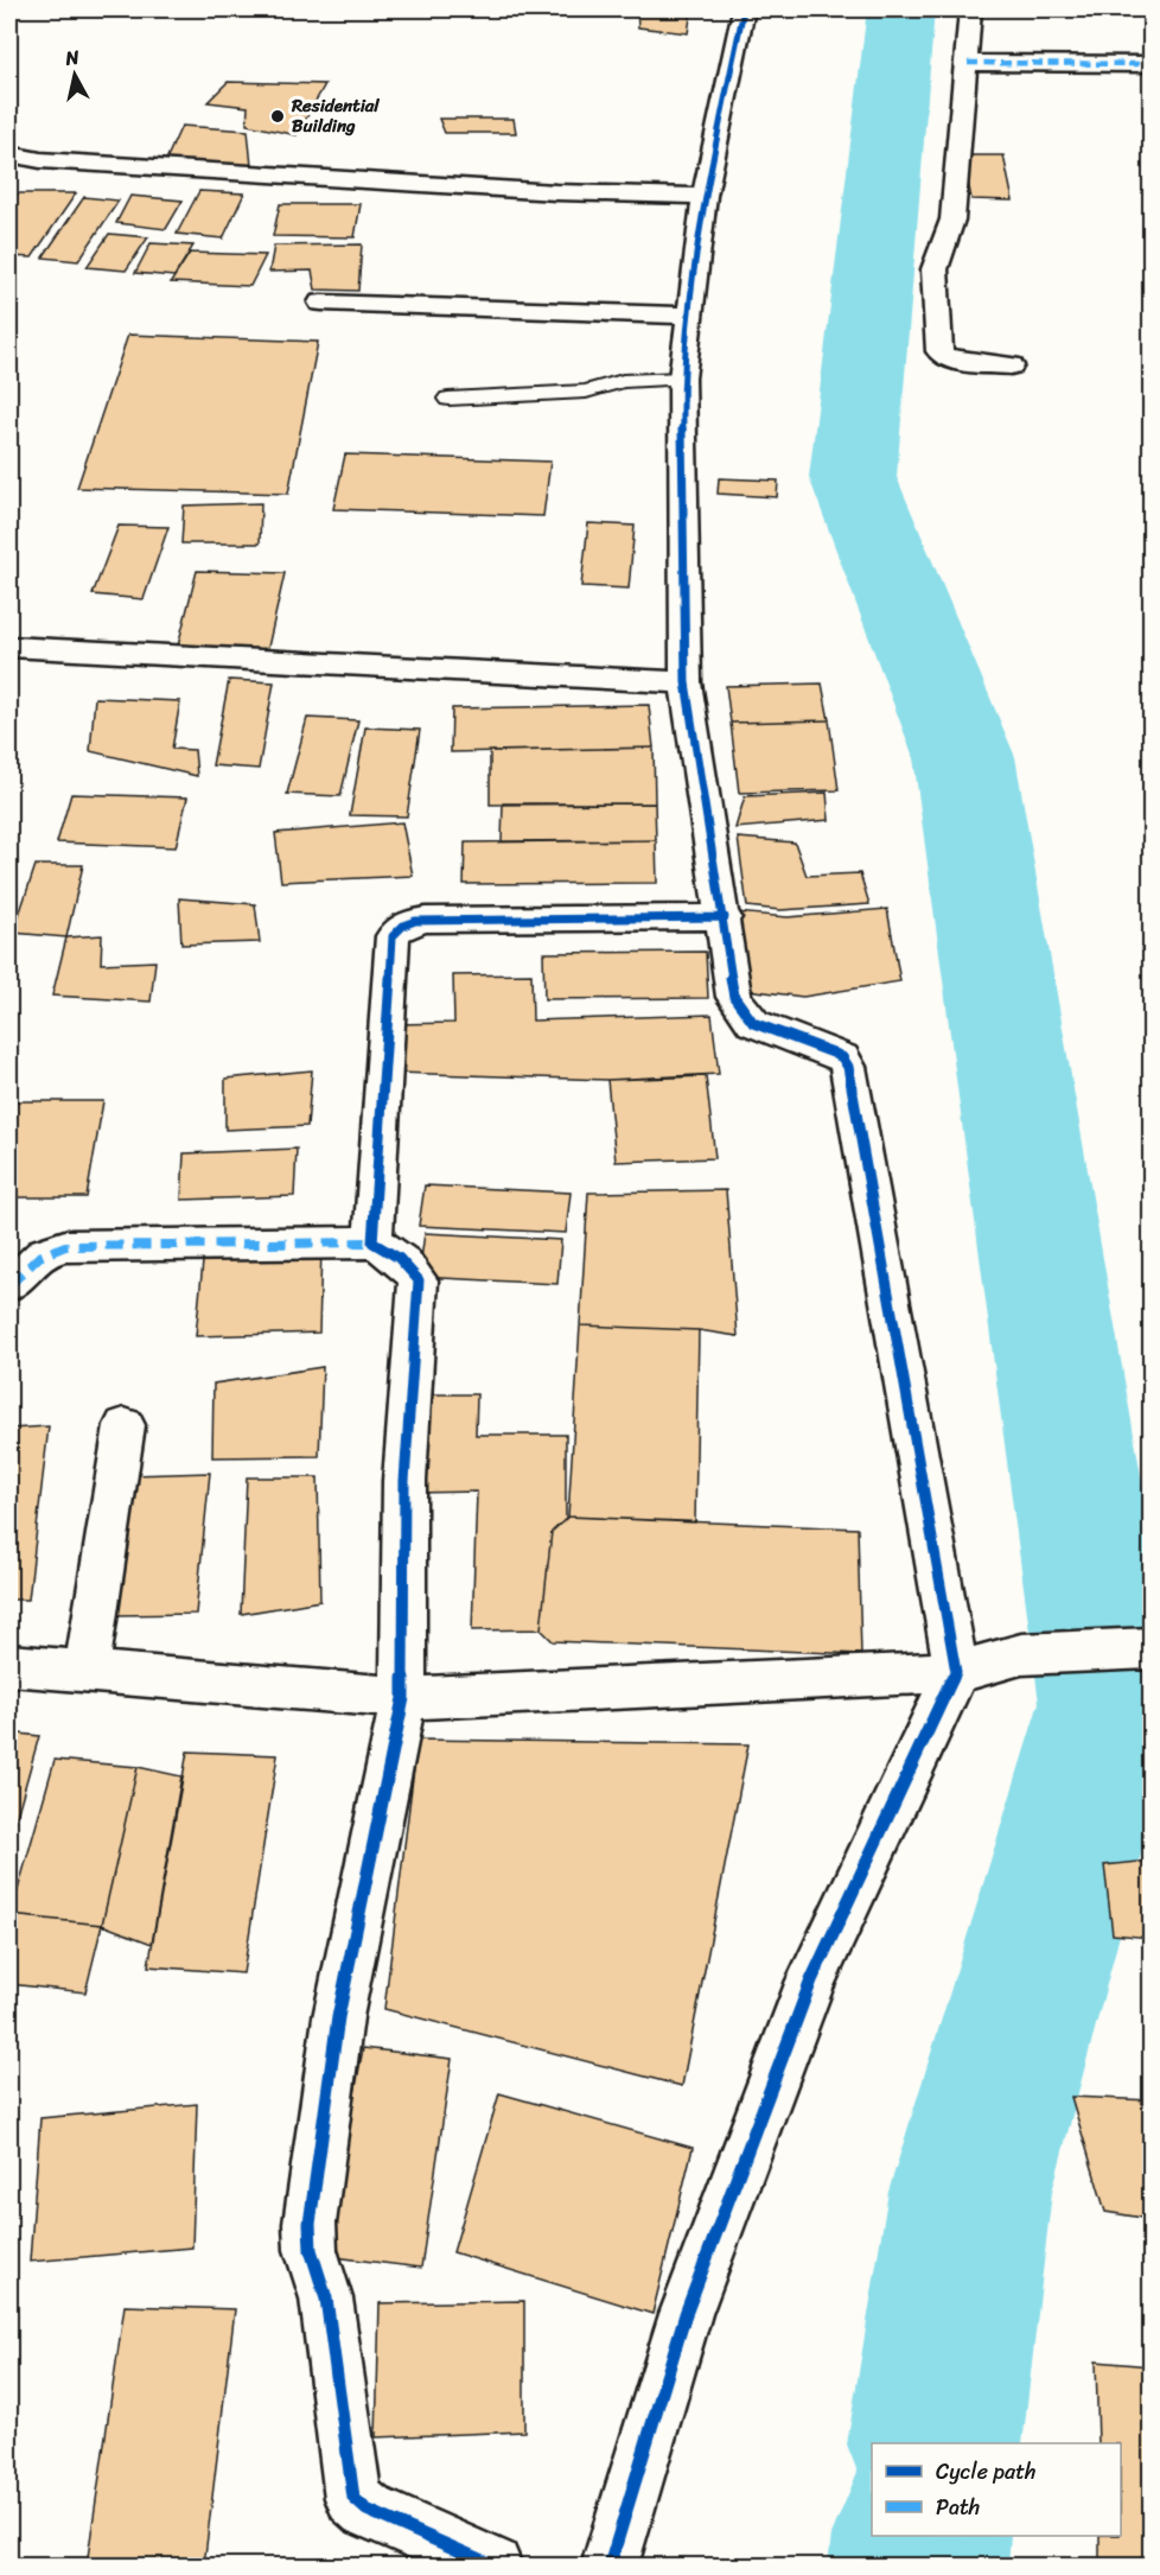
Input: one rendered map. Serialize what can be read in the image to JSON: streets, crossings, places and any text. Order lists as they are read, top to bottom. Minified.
{"places":["Residential Building"],"legend":["Cycle path","Path"],"north":"top"}
